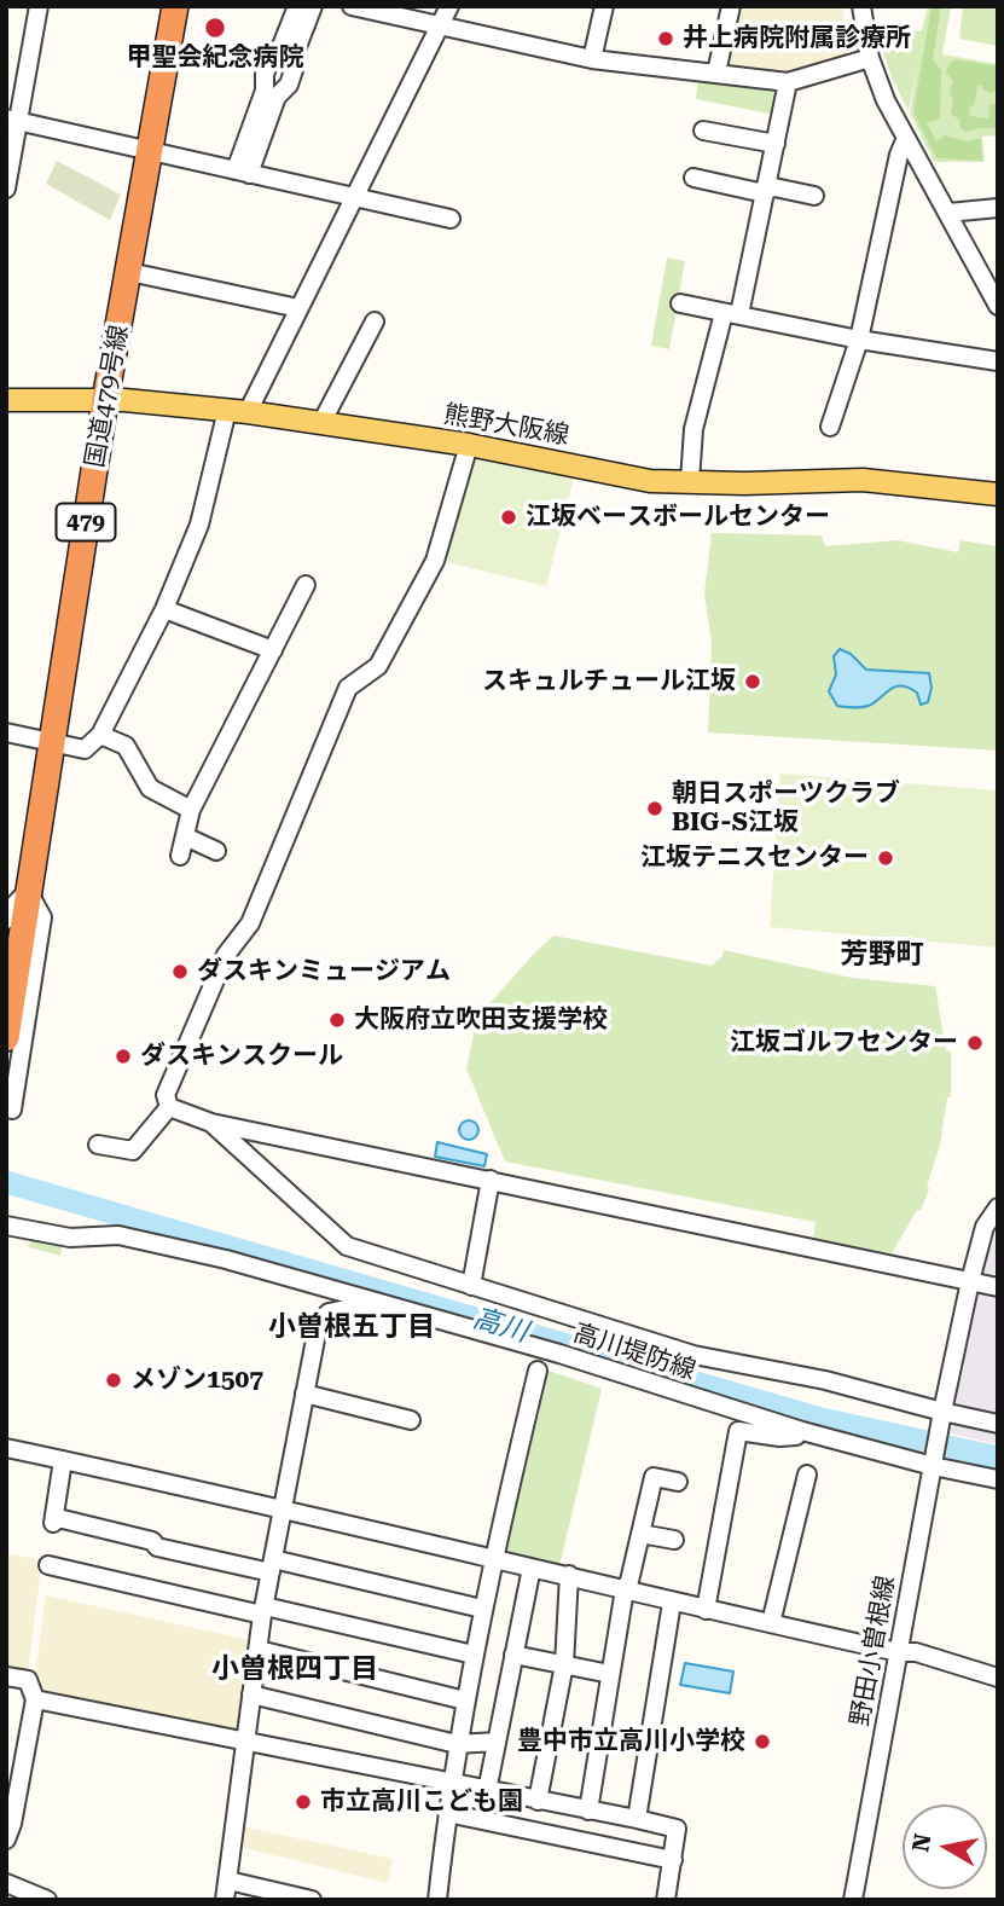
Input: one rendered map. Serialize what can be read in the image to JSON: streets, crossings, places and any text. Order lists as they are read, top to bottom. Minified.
{"streets":{"highway":["国道479号線","479"],"main road":["熊野大阪線"],"street":["高川堤防線","野田小曽根線"]},"crossings":[["国道479号線","熊野大阪線"],["高川堤防線","野田小曽根線"]],"districts":["芳野町","小曽根五丁目","小曽根四丁目"],"water":["高川"],"places":["甲聖会紀念病院","井上病院附属診療所","江坂ベースボールセンター","スキュルチュール江坂","朝日スポーツクラブ BIG-S江坂","江坂テニスセンター","ダスキンミュージアム","大阪府立吹田支援学校","江坂ゴルフセンター","ダスキンスクール","メゾン1507","豊中市立高川小学校","市立高川こども園"],"north":"left"}
